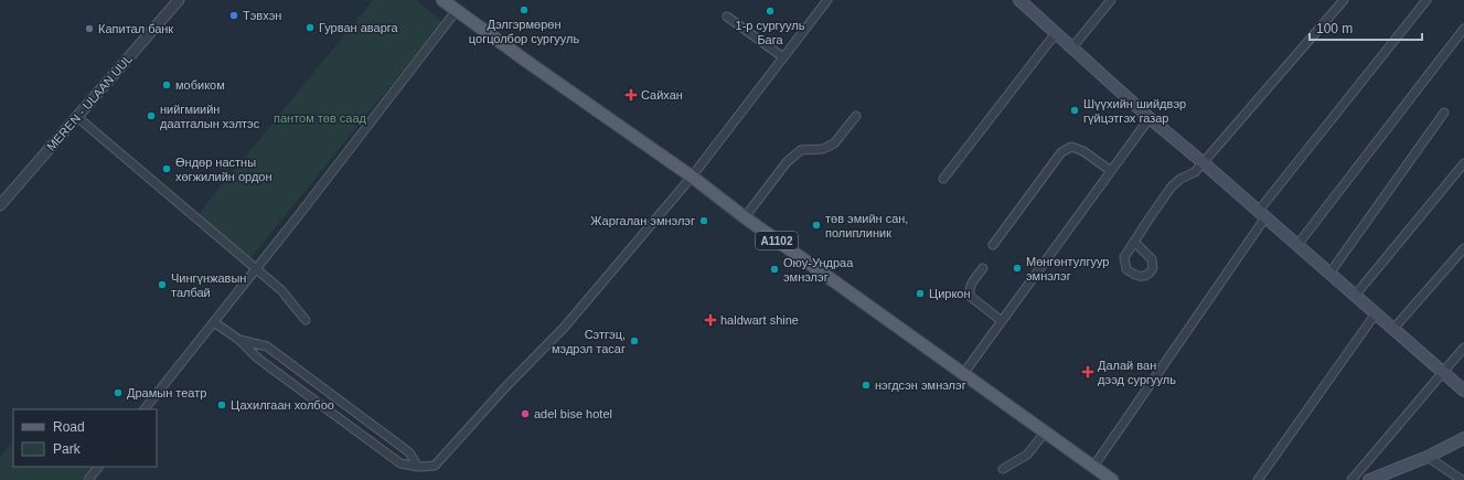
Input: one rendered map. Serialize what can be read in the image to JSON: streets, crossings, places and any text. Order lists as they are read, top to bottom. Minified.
{"streets":{"main road":["A1102"],"street":["MEREN - ULAAN UUL"]},"parks":["пантом төв саад"],"places":{"other":["Дэлгэрмөрөн цогцолбор сургууль","1-р сургууль Бага","Тэвхэн","Гурван аварга","Капитал банк","мобиком","Шүүхийн шийдвэр гүйцэтгэх газар","нийгмиийн даатгалын хэлтэс","Өндөр настны хөгжилийн ордон","Жаргалан эмнэлэг","төв эмийн сан, полиплиник","Мөнгөнтулгуур эмнэлэг","Оюу-Ундраа эмнэлэг","Чингүнжавын талбай","Циркон","Сэтгэц, мэдрэл тасаг","нэгдсэн эмнэлэг","Драмын театр","Цахилгаан холбоо","adel bise hotel"],"health":["Сайхан","haldwart shine","Далай ван дээд сургууль"]},"legend":["Road","Park"],"scale_bar":"100 m"}
